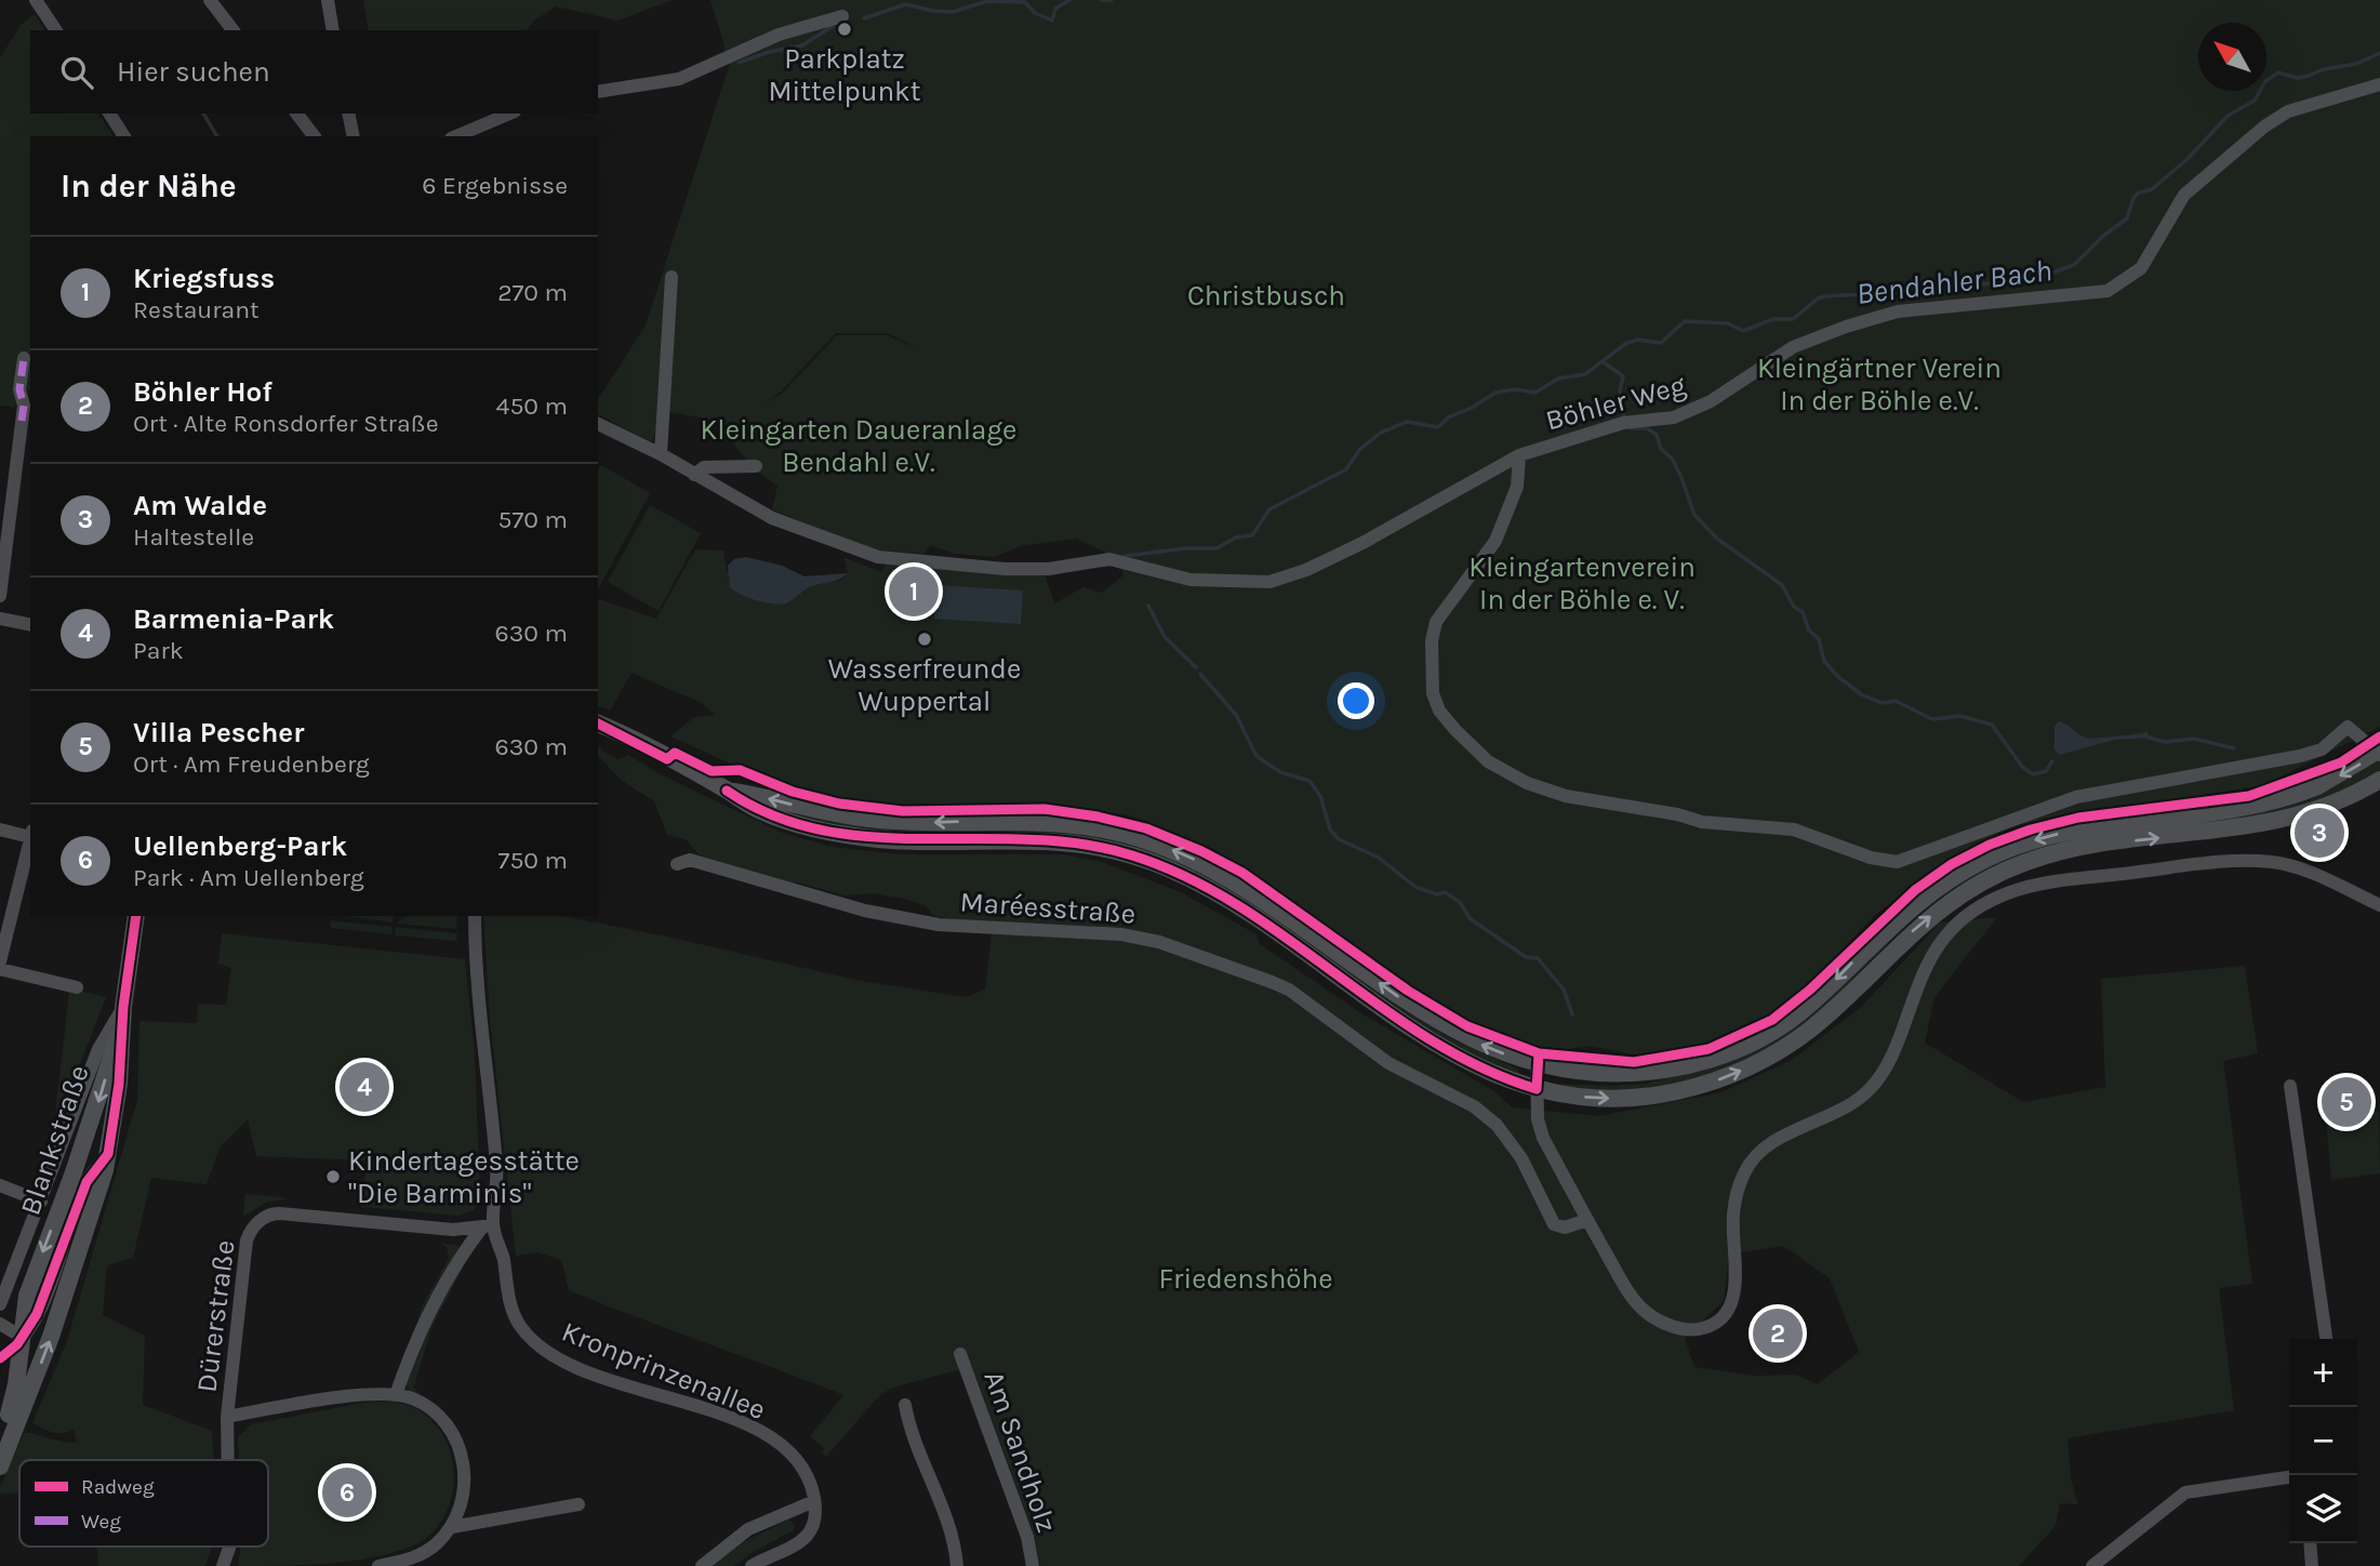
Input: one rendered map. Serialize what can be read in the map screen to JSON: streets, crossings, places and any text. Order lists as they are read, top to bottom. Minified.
{"streets":{"main road":["Blankstraße"],"street":["Böhler Weg","Maréesstraße","Dürerstraße","Kronprinzenallee","Am Sandholz"]},"crossings":[["Dürerstraße","Kronprinzenallee"]],"water":["Bendahler Bach"],"parks":["Christbusch","Kleingärtner Verein In der Böhle e.V.","Kleingarten Daueranlage Bendahl e.V.","Kleingartenverein In der Böhle e. V.","Friedenshöhe"],"places":["Parkplatz Mittelpunkt","Wasserfreunde Wuppertal","Kindertagesstätte \"Die Barminis\""],"legend":["Radweg","Weg"],"north":"top left","page":{"search":"Hier suchen","heading":["In der Nähe","6 Ergebnisse"],"list":[{"mark":"1","name":"Kriegsfuss","note":"Restaurant","value":"270 m"},{"mark":"2","name":"Böhler Hof","note":"Ort · Alte Ronsdorfer Straße","value":"450 m"},{"mark":"3","name":"Am Walde","note":"Haltestelle","value":"570 m"},{"mark":"4","name":"Barmenia-Park","note":"Park","value":"630 m"},{"mark":"5","name":"Villa Pescher","note":"Ort · Am Freudenberg","value":"630 m"},{"mark":"6","name":"Uellenberg-Park","note":"Park · Am Uellenberg","value":"750 m"}],"pins":["1","3","4","5","2","6"],"map_buttons":["+","−"]}}
